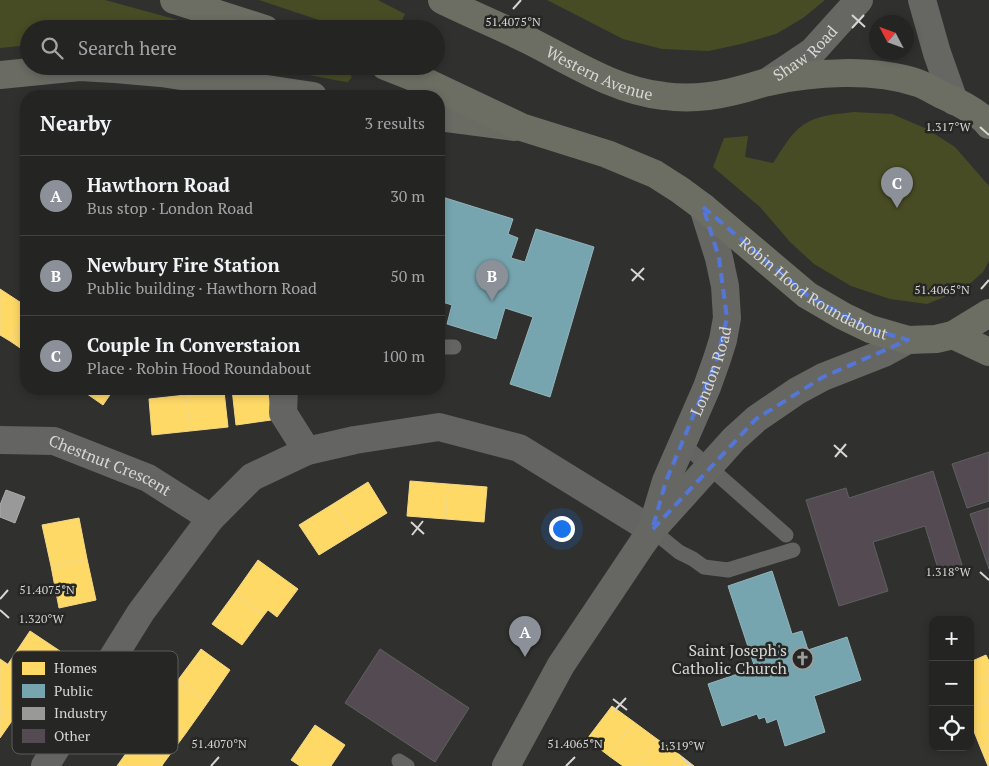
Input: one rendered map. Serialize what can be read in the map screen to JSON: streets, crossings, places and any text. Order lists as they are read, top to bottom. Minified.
{"streets":{"highway":["Western Avenue","Robin Hood Roundabout"],"street":["Shaw Road","London Road","Chestnut Crescent"]},"crossings":[["Shaw Road","Western Avenue"],["Robin Hood Roundabout","London Road"]],"places":{"church":["Saint Joseph's Catholic Church"]},"legend":["Homes","Public","Industry","Other"],"north":"top left","page":{"search":"Search here","heading":["Nearby","3 results"],"list":[{"mark":"A","name":"Hawthorn Road","note":"Bus stop · London Road","value":"30 m"},{"mark":"B","name":"Newbury Fire Station","note":"Public building · Hawthorn Road","value":"50 m"},{"mark":"C","name":"Couple In Converstaion","note":"Place · Robin Hood Roundabout","value":"100 m"}],"pins":["C","B","A"],"map_buttons":["+","−"]},"coordinates":["51.4075°N","1.317°W","51.4065°N","1.318°W","1.320°W","51.4070°N","1.319°W"]}
